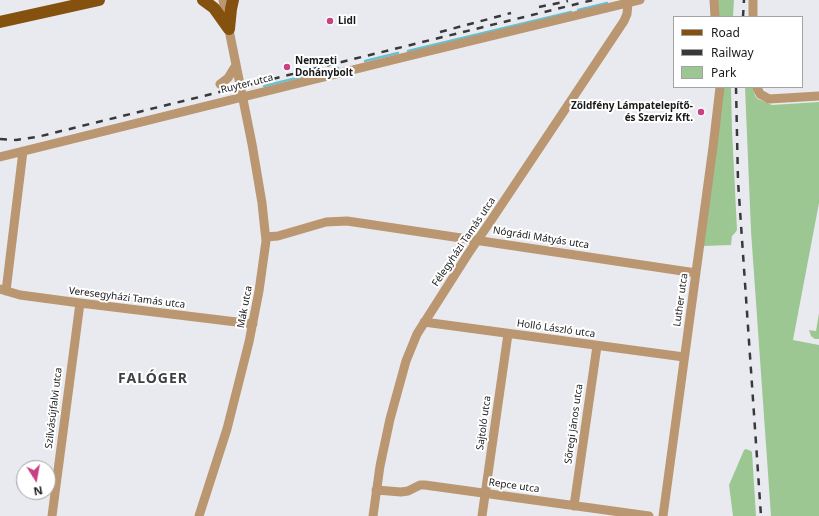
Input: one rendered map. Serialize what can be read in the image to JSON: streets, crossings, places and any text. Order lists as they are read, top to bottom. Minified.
{"streets":{"street":["Ruyter utca","Nógrádi Mátyás utca","Félegyházi Tamás utca","Veresegyházi Tamás utca","Luther utca","Mák utca","Holló László utca","Szilvásújfalvi utca","Sajtoló utca","Sőregi János utca","Repce utca"]},"crossings":[["Ruyter utca","Félegyházi Tamás utca"],["Ruyter utca","Mák utca"],["Nógrádi Mátyás utca","Félegyházi Tamás utca"],["Nógrádi Mátyás utca","Luther utca"],["Nógrádi Mátyás utca","Mák utca"],["Félegyházi Tamás utca","Holló László utca"],["Félegyházi Tamás utca","Repce utca"],["Veresegyházi Tamás utca","Mák utca"],["Veresegyházi Tamás utca","Szilvásújfalvi utca"],["Luther utca","Holló László utca"],["Holló László utca","Sajtoló utca"],["Holló László utca","Sőregi János utca"],["Sajtoló utca","Repce utca"],["Sőregi János utca","Repce utca"]],"districts":["FALÓGER"],"places":["Lidl","Nemzeti Dohánybolt","Zöldfény Lámpatelepítő- és Szerviz Kft."],"legend":["Road","Railway","Park"],"north":"bottom"}
